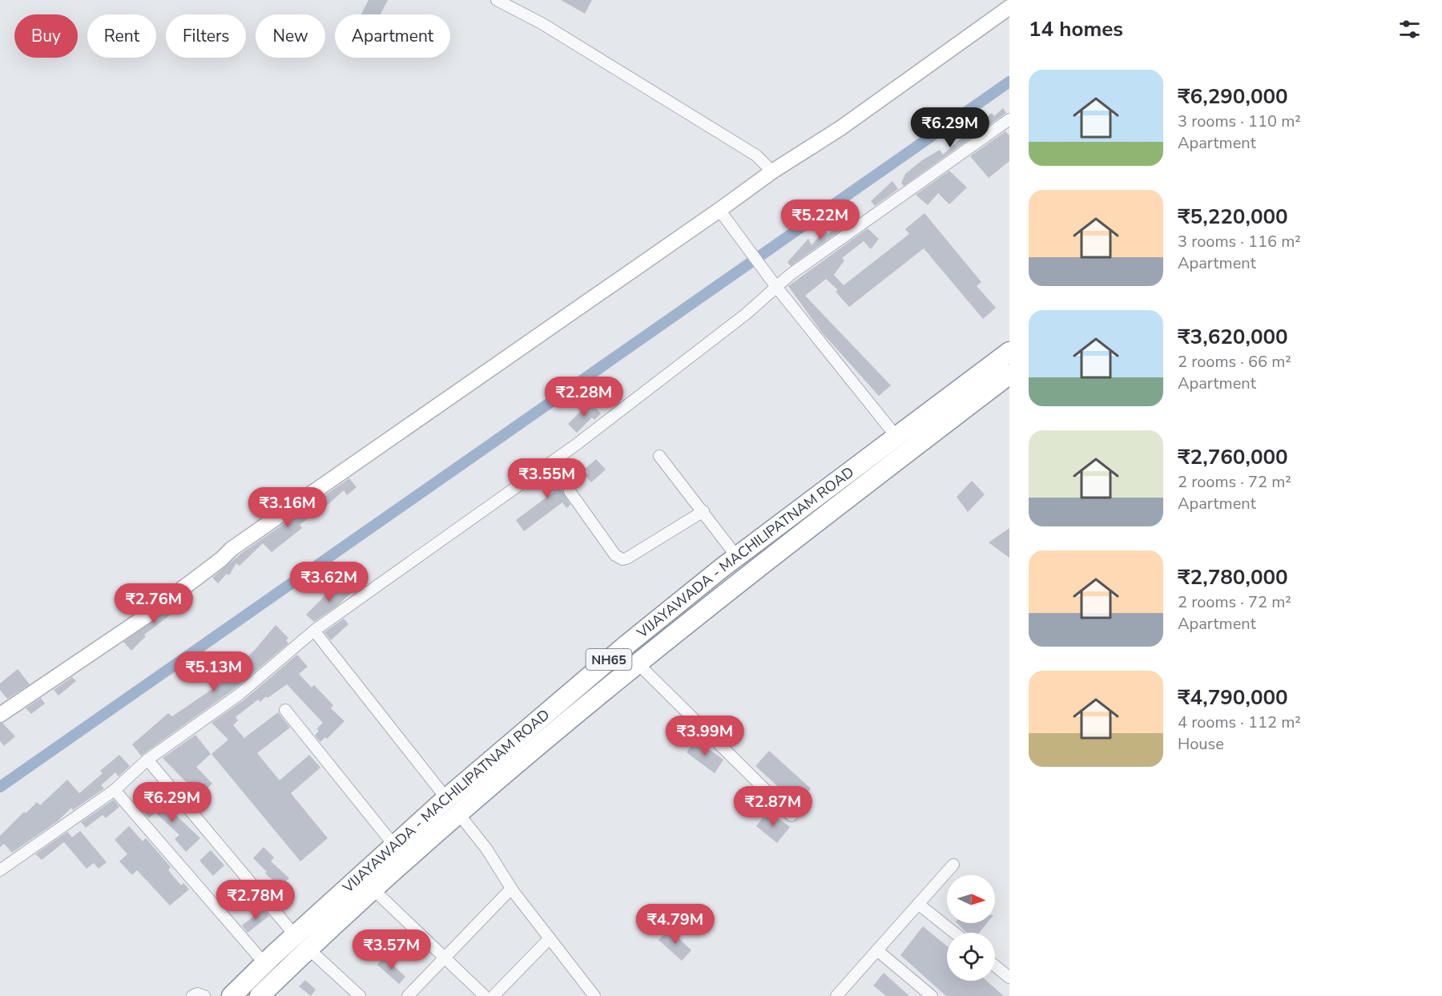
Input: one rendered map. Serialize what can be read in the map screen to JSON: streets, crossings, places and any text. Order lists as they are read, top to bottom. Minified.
{"streets":{"highway":["VIJAYAWADA - MACHILIPATNAM ROAD","NH65"]},"north":"right","page":{"heading":"14 homes","chip":["Buy","Rent","Filters","New","Apartment"],"list":[{"name":"₹6,290,000","note":"3 rooms · 110 m² · Apartment"},{"name":"₹5,220,000","note":"3 rooms · 116 m² · Apartment"},{"name":"₹3,620,000","note":"2 rooms · 66 m² · Apartment"},{"name":"₹2,760,000","note":"2 rooms · 72 m² · Apartment"},{"name":"₹2,780,000","note":"2 rooms · 72 m² · Apartment"},{"name":"₹4,790,000","note":"4 rooms · 112 m² · House"}],"price":["₹6.29M","₹5.22M","₹2.28M","₹3.55M","₹3.16M","₹3.62M","₹2.76M","₹5.13M","₹3.99M","₹6.29M","₹2.87M","₹2.78M","₹4.79M","₹3.57M"]}}
